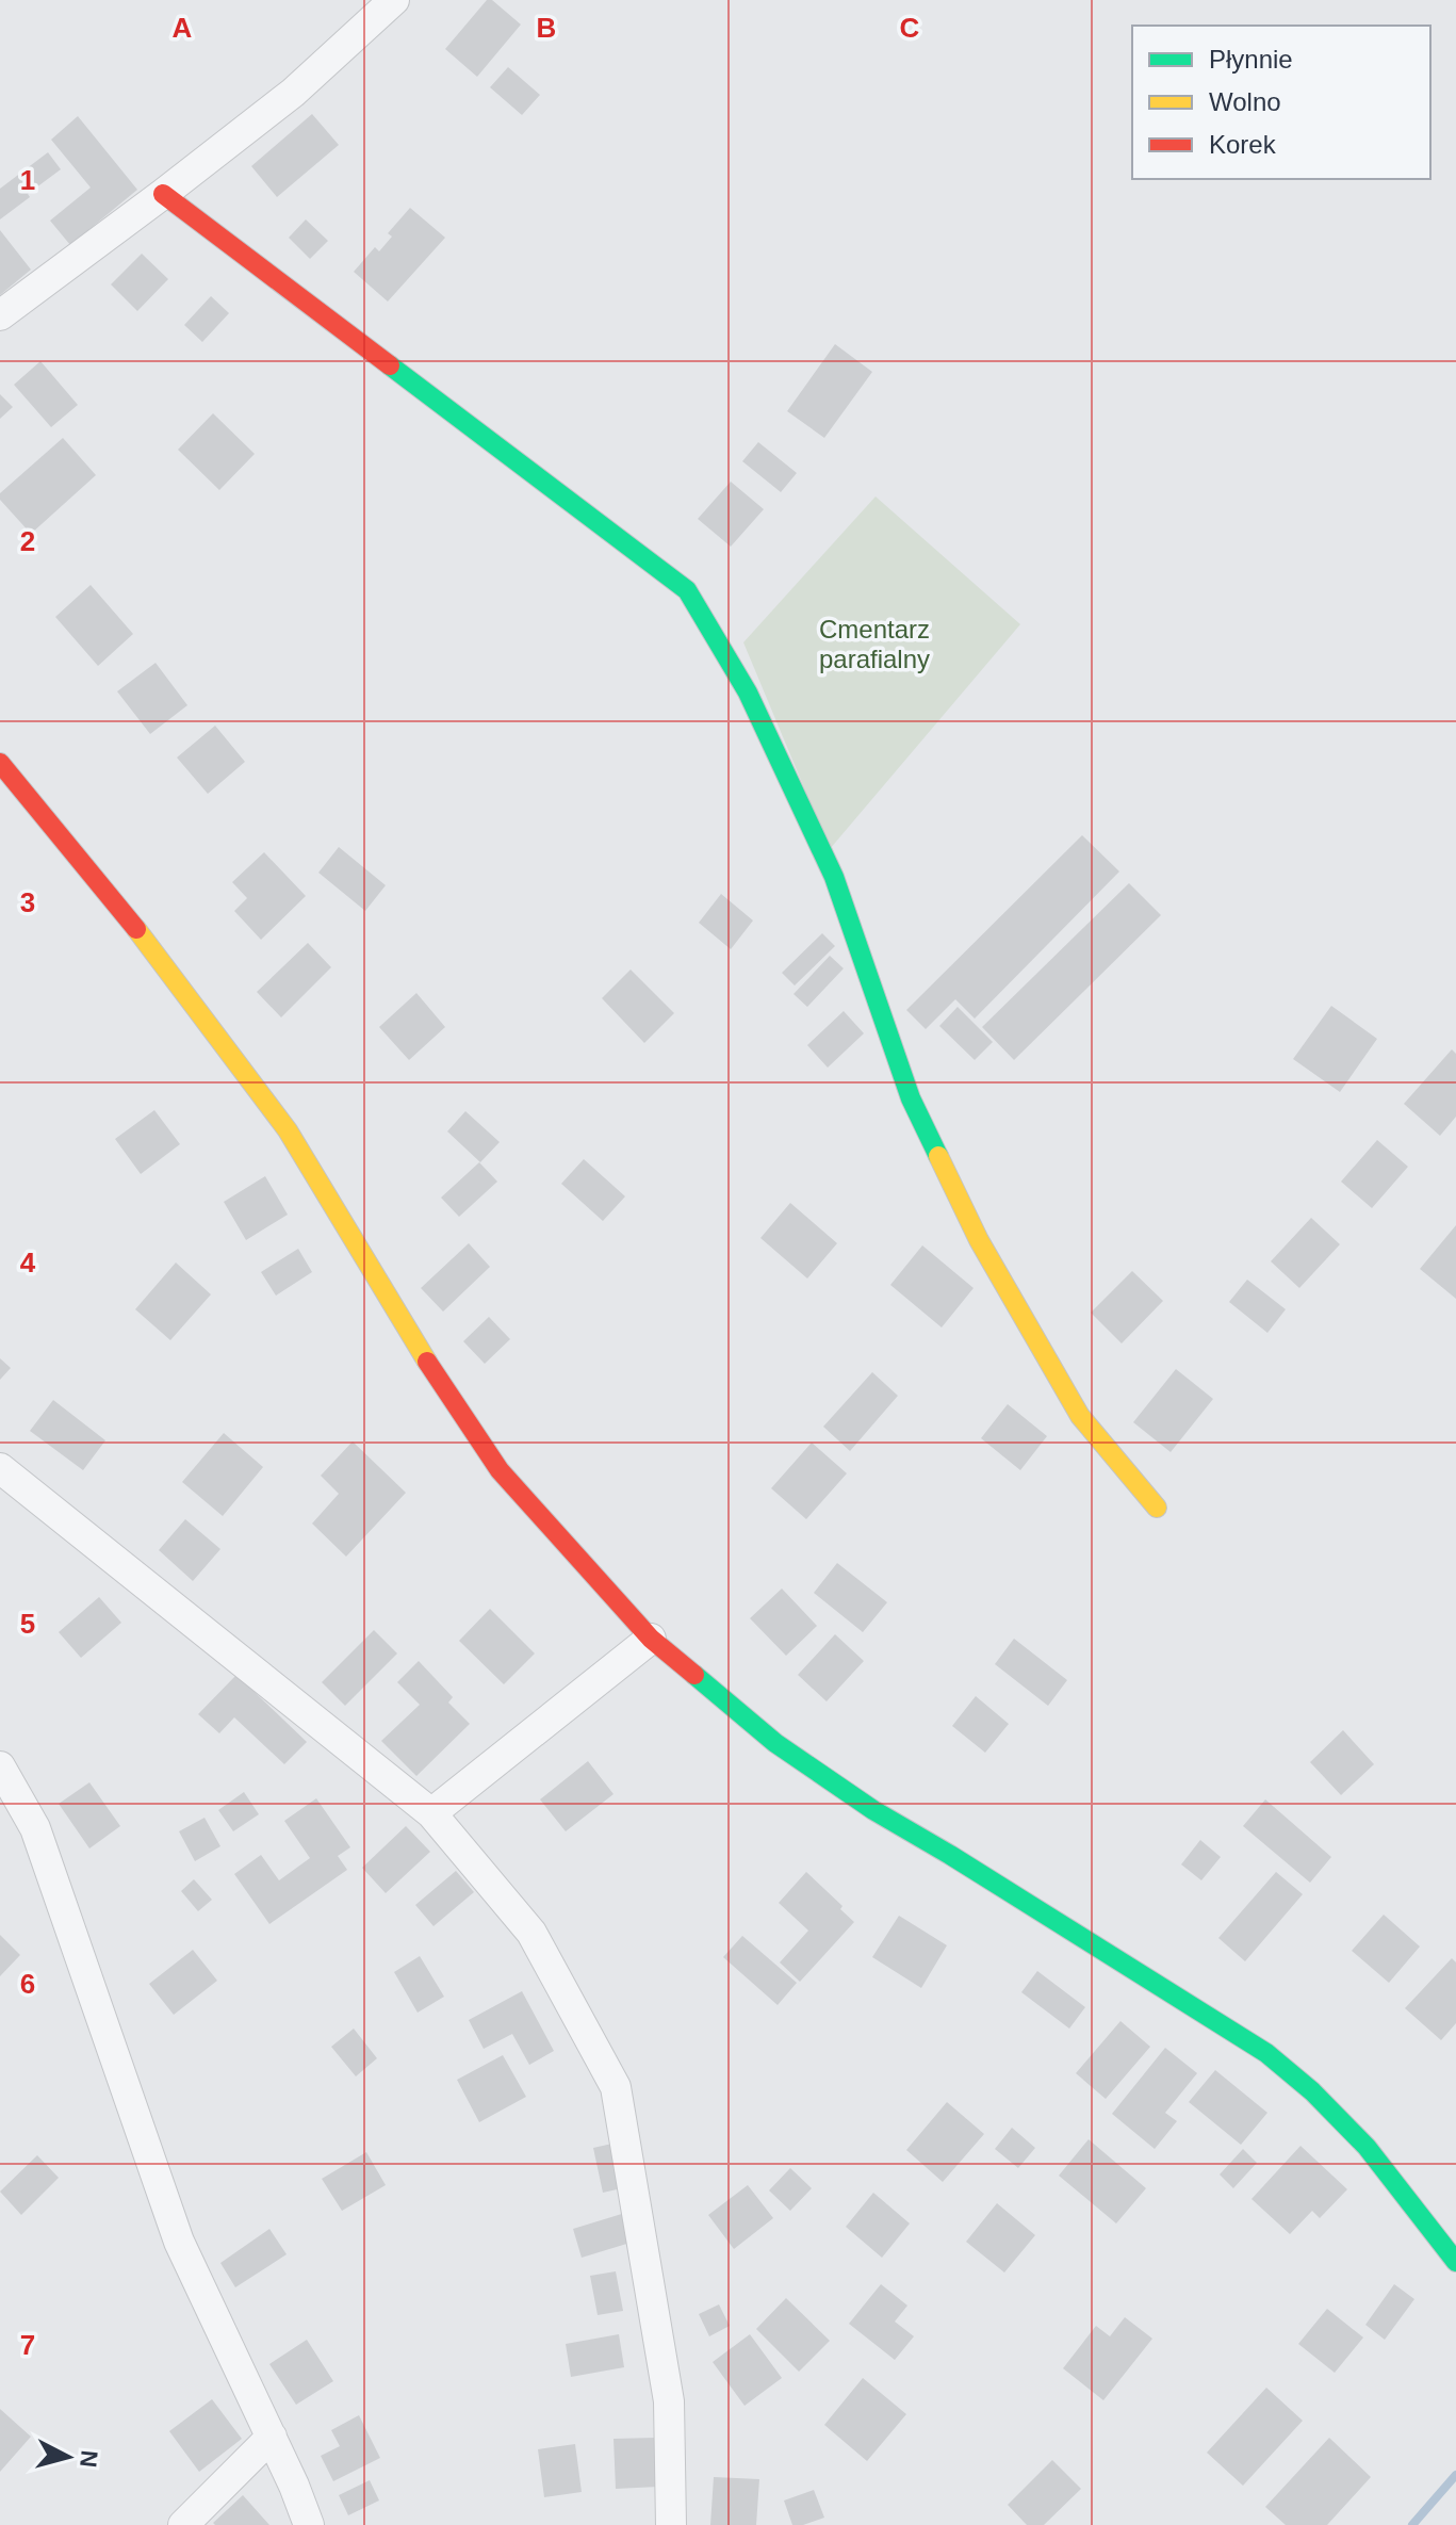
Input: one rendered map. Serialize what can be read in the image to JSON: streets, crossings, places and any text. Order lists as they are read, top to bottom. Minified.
{"parks":["Cmentarz parafialny"],"legend":["Płynnie","Wolno","Korek"],"north":"right","grid":{"columns":["A","B","C"],"rows":["1","2","3","4","5","6","7"]}}
